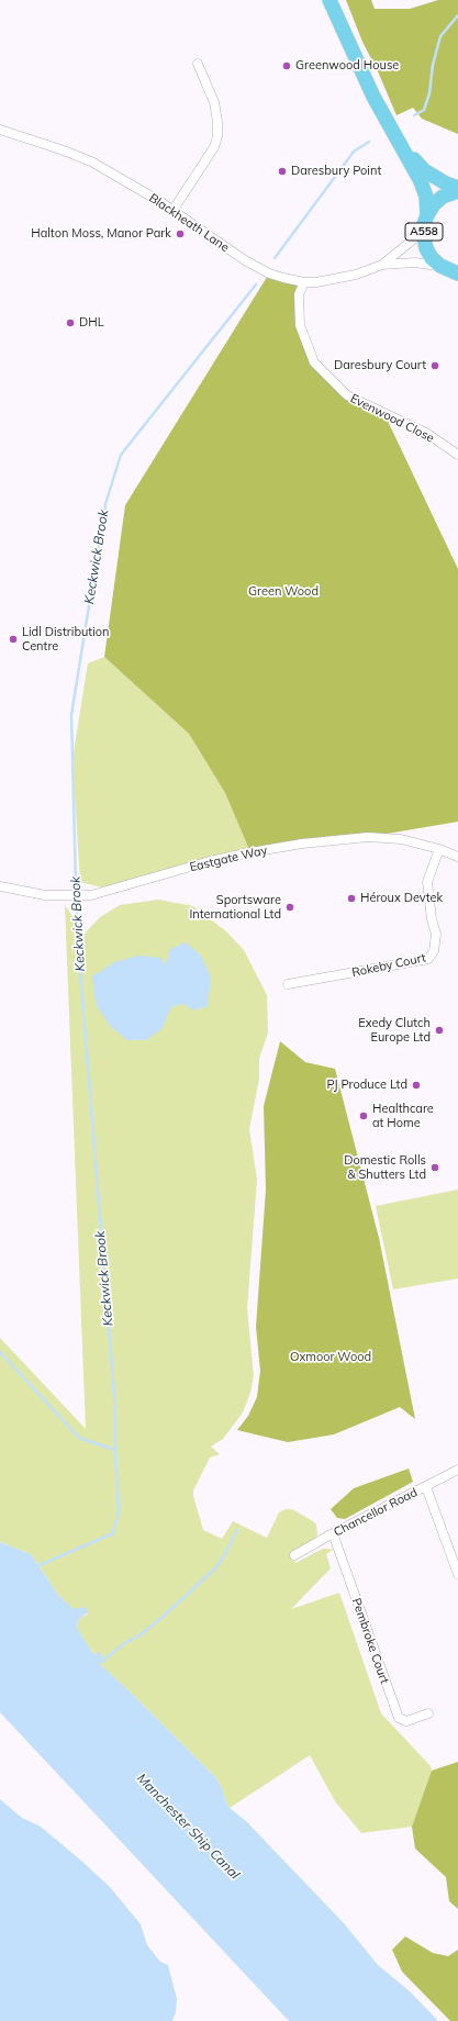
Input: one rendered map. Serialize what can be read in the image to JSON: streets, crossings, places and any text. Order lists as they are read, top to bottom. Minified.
{"streets":{"main road":["A558"],"street":["Blackheath Lane","Evenwood Close","Eastgate Way","Rokeby Court","Chancellor Road","Pembroke Court"]},"crossings":[["Blackheath Lane","A558"],["Blackheath Lane","Evenwood Close"],["Eastgate Way","Rokeby Court"],["Chancellor Road","Pembroke Court"]],"water":["Keckwick Brook","Manchester Ship Canal"],"parks":["Green Wood","Oxmoor Wood"],"places":["Greenwood House","Daresbury Point","Halton Moss, Manor Park","DHL","Daresbury Court","Lidl Distribution Centre","Héroux Devtek","Sportsware International Ltd","Exedy Clutch Europe Ltd","PJ Produce Ltd","Healthcare at Home","Domestic Rolls & Shutters Ltd"]}
